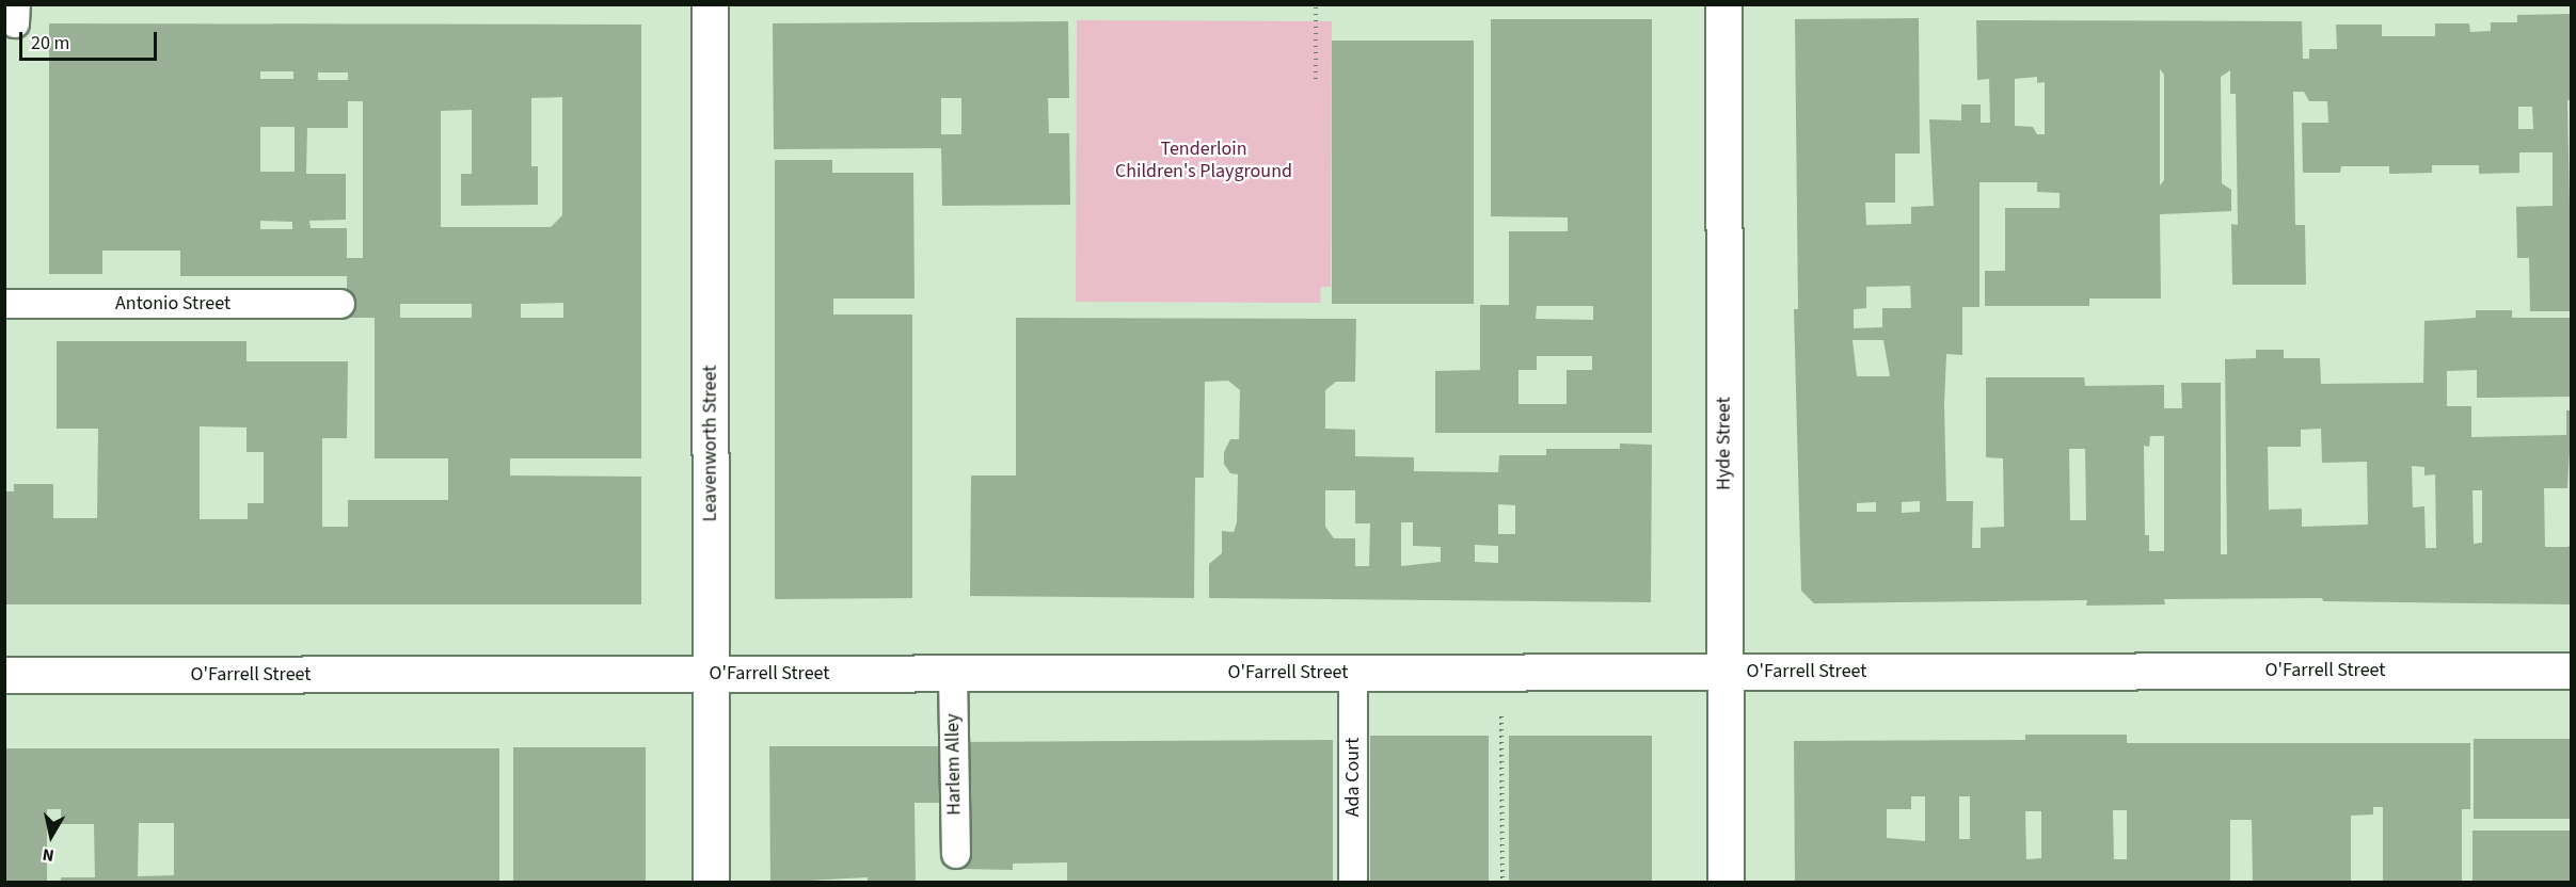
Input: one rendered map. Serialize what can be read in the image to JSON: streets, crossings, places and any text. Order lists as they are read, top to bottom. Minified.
{"streets":{"main road":["Leavenworth Street","Hyde Street","O'Farrell Street"],"lane":["Antonio Street","Harlem Alley","Ada Court"]},"crossings":[["Leavenworth Street","O'Farrell Street"],["Hyde Street","O'Farrell Street"],["O'Farrell Street","Harlem Alley"],["O'Farrell Street","Ada Court"]],"parks":["Tenderloin Children's Playground"],"scale_bar":"20 m","north":"bottom"}
